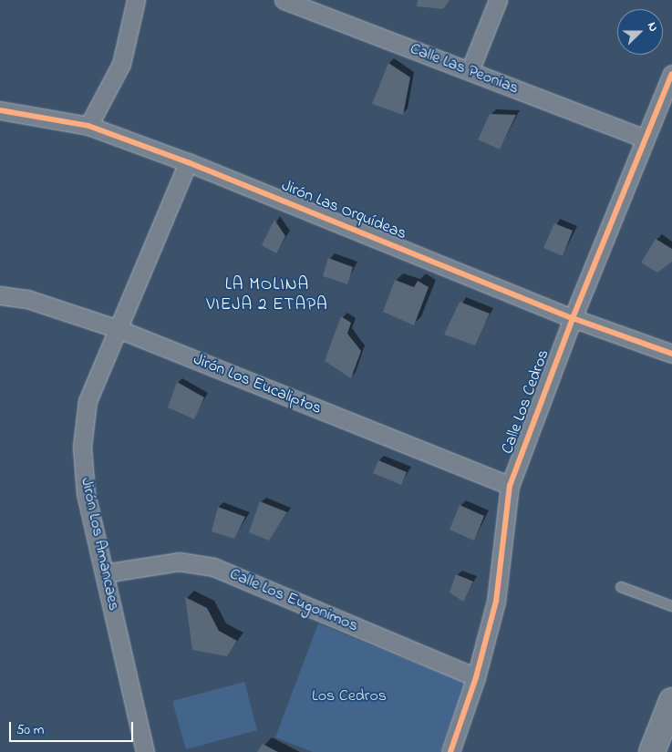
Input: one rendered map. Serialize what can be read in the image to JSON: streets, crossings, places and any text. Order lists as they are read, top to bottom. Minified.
{"streets":{"street":["Calle Las Peonias","Jirón Las Orquídeas","Jirón Los Eucaliptos","Calle Los Cedros","Jirón Los Amancaes","Calle Los Eugonimos"]},"crossings":[["Calle Las Peonias","Calle Los Cedros"],["Jirón Las Orquídeas","Calle Los Cedros"],["Jirón Las Orquídeas","Jirón Los Amancaes"],["Jirón Los Eucaliptos","Calle Los Cedros"],["Jirón Los Eucaliptos","Jirón Los Amancaes"],["Calle Los Cedros","Calle Los Eugonimos"],["Jirón Los Amancaes","Calle Los Eugonimos"]],"districts":["LA MOLINA VIEJA 2 ETAPA"],"parks":["Los Cedros"],"scale_bar":"50 m","north":"right"}
